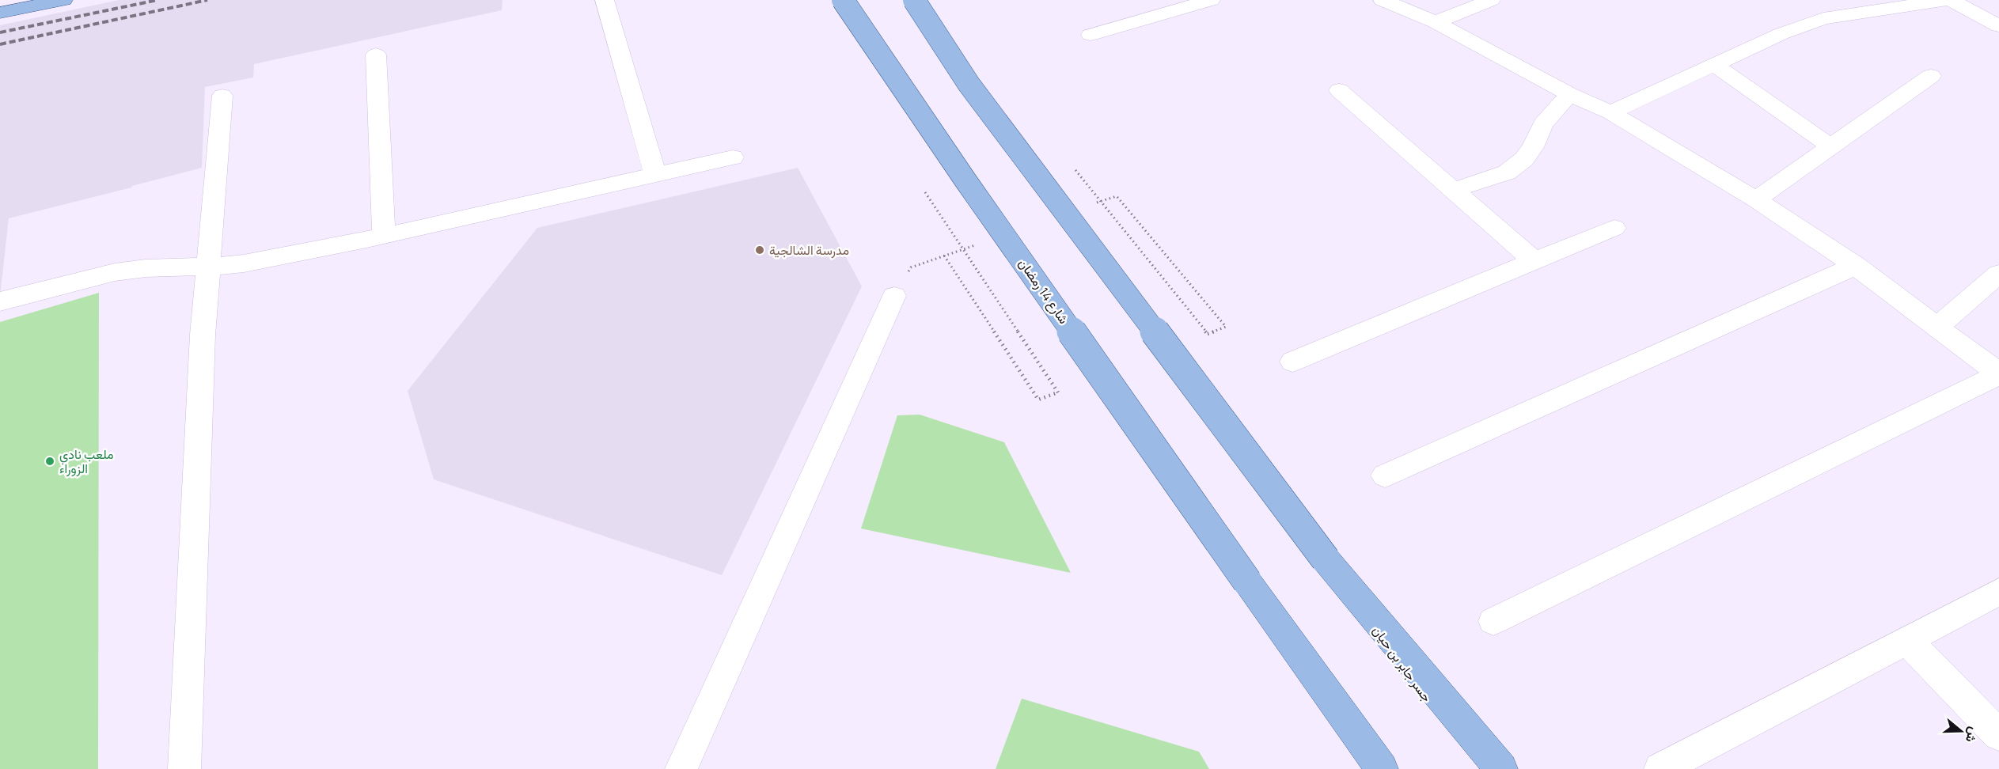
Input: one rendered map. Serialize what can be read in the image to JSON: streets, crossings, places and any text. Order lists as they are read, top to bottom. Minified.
{"streets":{"main road":["شارع 14 رمضان","جسر جابر بن حيان"]},"places":["مدرسة الشالجية","ملعب نادي الزوراء"],"north":"right"}
